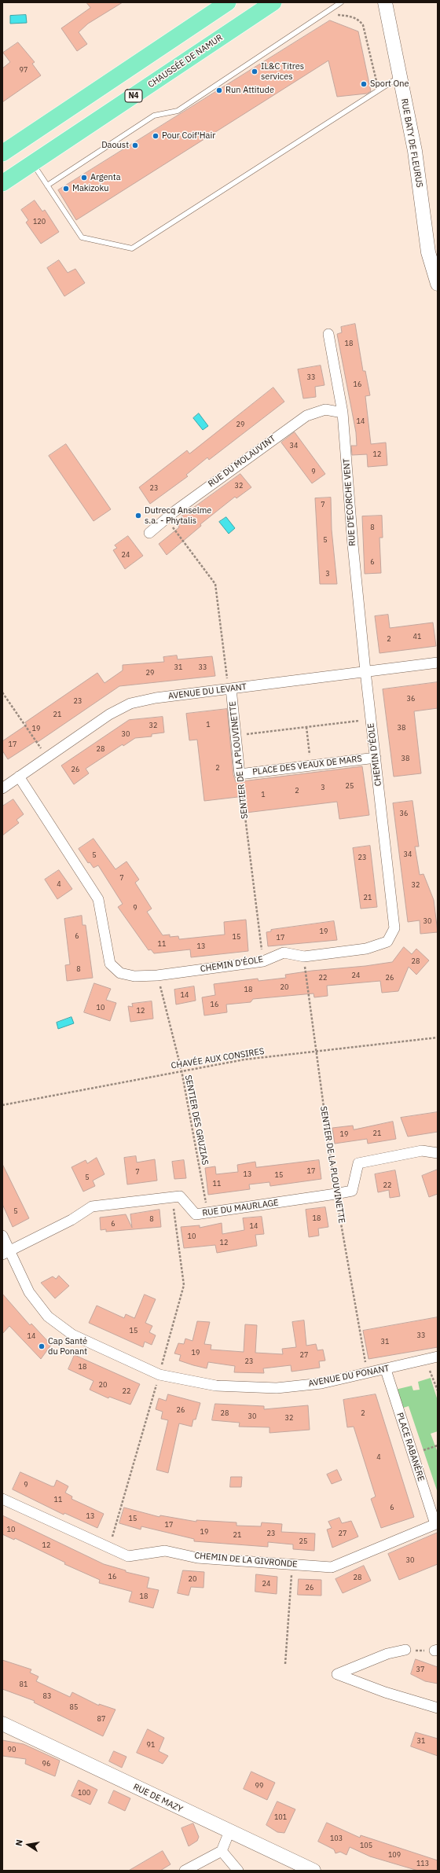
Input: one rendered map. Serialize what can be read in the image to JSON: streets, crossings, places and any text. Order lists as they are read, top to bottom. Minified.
{"streets":{"main road":["CHAUSSÉE DE NAMUR","N4"],"street":["RUE BATY DE FLEURUS","RUE DU MOLAUVINT","RUE D'ECORCHE VENT","AVENUE DU LEVANT","CHEMIN D'ÉOLE","SENTIER DE LA PLOUVINETTE","PLACE DES VEAUX DE MARS","RUE DU MAURLAGE","AVENUE DU PONANT","PLACE RABANÈRE","CHEMIN DE LA GIVRONDE","RUE DE MAZY"],"path":["CHAVÉE AUX CONSIRES","SENTIER DES GRUZIAS"]},"crossings":[["RUE DU MOLAUVINT","RUE D'ECORCHE VENT"],["RUE DU MOLAUVINT","SENTIER DE LA PLOUVINETTE"],["RUE D'ECORCHE VENT","AVENUE DU LEVANT"],["RUE D'ECORCHE VENT","CHEMIN D'ÉOLE"],["AVENUE DU LEVANT","CHEMIN D'ÉOLE"],["AVENUE DU LEVANT","SENTIER DE LA PLOUVINETTE"],["CHEMIN D'ÉOLE","SENTIER DE LA PLOUVINETTE"],["CHEMIN D'ÉOLE","PLACE DES VEAUX DE MARS"],["CHEMIN D'ÉOLE","SENTIER DES GRUZIAS"],["SENTIER DE LA PLOUVINETTE","PLACE DES VEAUX DE MARS"],["SENTIER DE LA PLOUVINETTE","CHAVÉE AUX CONSIRES"],["SENTIER DE LA PLOUVINETTE","RUE DU MAURLAGE"],["SENTIER DE LA PLOUVINETTE","AVENUE DU PONANT"],["CHAVÉE AUX CONSIRES","SENTIER DES GRUZIAS"],["SENTIER DES GRUZIAS","RUE DU MAURLAGE"],["RUE DU MAURLAGE","AVENUE DU PONANT"],["AVENUE DU PONANT","PLACE RABANÈRE"],["PLACE RABANÈRE","CHEMIN DE LA GIVRONDE"]],"places":["IL&C Titres services","Sport One","Run Attitude","Pour Coif'Hair","Daoust","Argenta","Makizoku","Dutrecq Anselme s.a. - Phytalis","Cap Santé du Ponant"],"house_numbers":["97","120","18","33","16","14","29","34","12","9","32","23","7","8","5","24","6","3","41","2","31","33","29","36","23","21","1","32","38","19","30","17","28","38","2","26","25","3","2","1","36","34","5","23","7","4","32","21","9","30","19","6","15","17","11","13","28","8","24","22","26","20","18","14","16","10","12","21","19","17","7","13","15","5","11","22","5","18","8","6","14","10","12","15","33","14","31","19","27","23","18","20","22","26","28","2","30","32","4","9","11","6","13","15","17","10","19","23","27","21","25","12","30","16","28","20","24","26","18","37","81","83","85","87","31","91","90","96","99","100","101","103","105","109","113"],"north":"left"}
